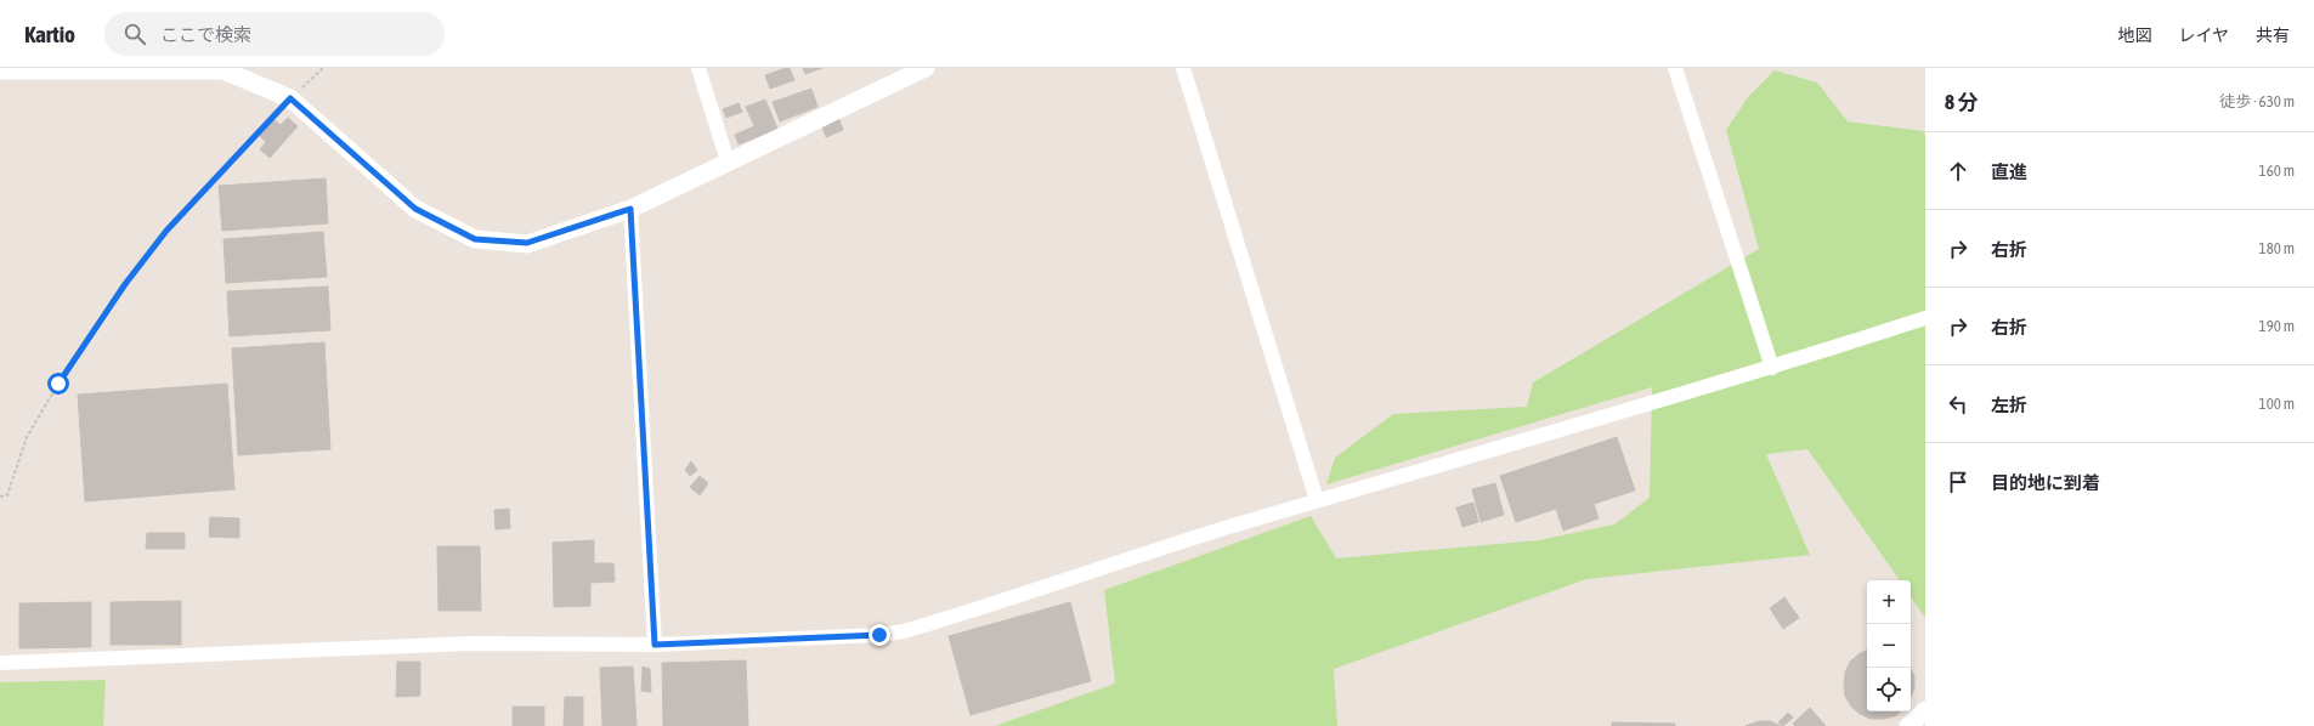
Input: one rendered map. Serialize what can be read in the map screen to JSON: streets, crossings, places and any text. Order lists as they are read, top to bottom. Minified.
{"page":{"header":"Kartio","search":"ここで検索","nav":["地図","レイヤ","共有"],"heading":["8 分","徒歩 · 630 m"],"list":[["直進","160 m"],["右折","180 m"],["右折","190 m"],["左折","100 m"],"目的地に到着"],"map_buttons":["+","−"]}}
